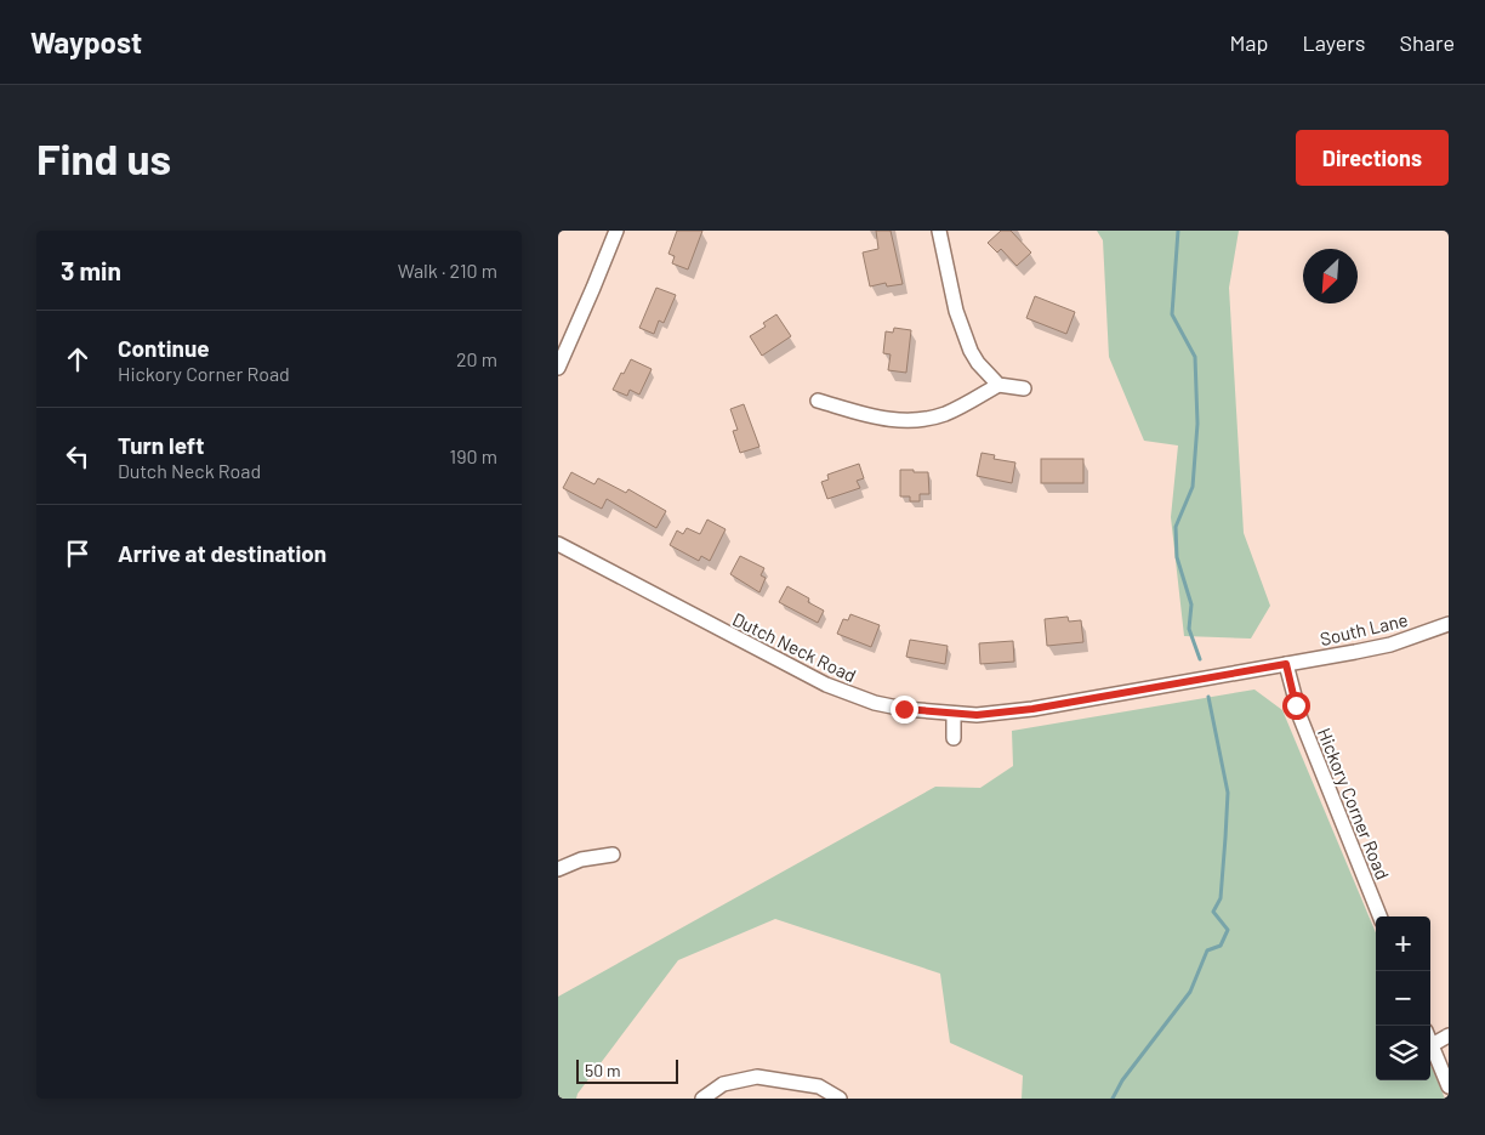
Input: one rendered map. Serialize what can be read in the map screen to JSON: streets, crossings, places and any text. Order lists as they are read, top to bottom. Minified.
{"streets":{"street":["South Lane","Dutch Neck Road","Hickory Corner Road"]},"crossings":[["South Lane","Dutch Neck Road"],["South Lane","Hickory Corner Road"],["Dutch Neck Road","Hickory Corner Road"]],"scale_bar":"50 m","north":"bottom left","page":{"header":"Waypost","nav":["Map","Layers","Share"],"buttons":"Directions","title":"Find us","heading":["3 min","Walk · 210 m"],"list":[["Continue","Hickory Corner Road","20 m"],["Turn left","Dutch Neck Road","190 m"],"Arrive at destination"],"map_buttons":["+","−"],"scale":"50 m"}}
